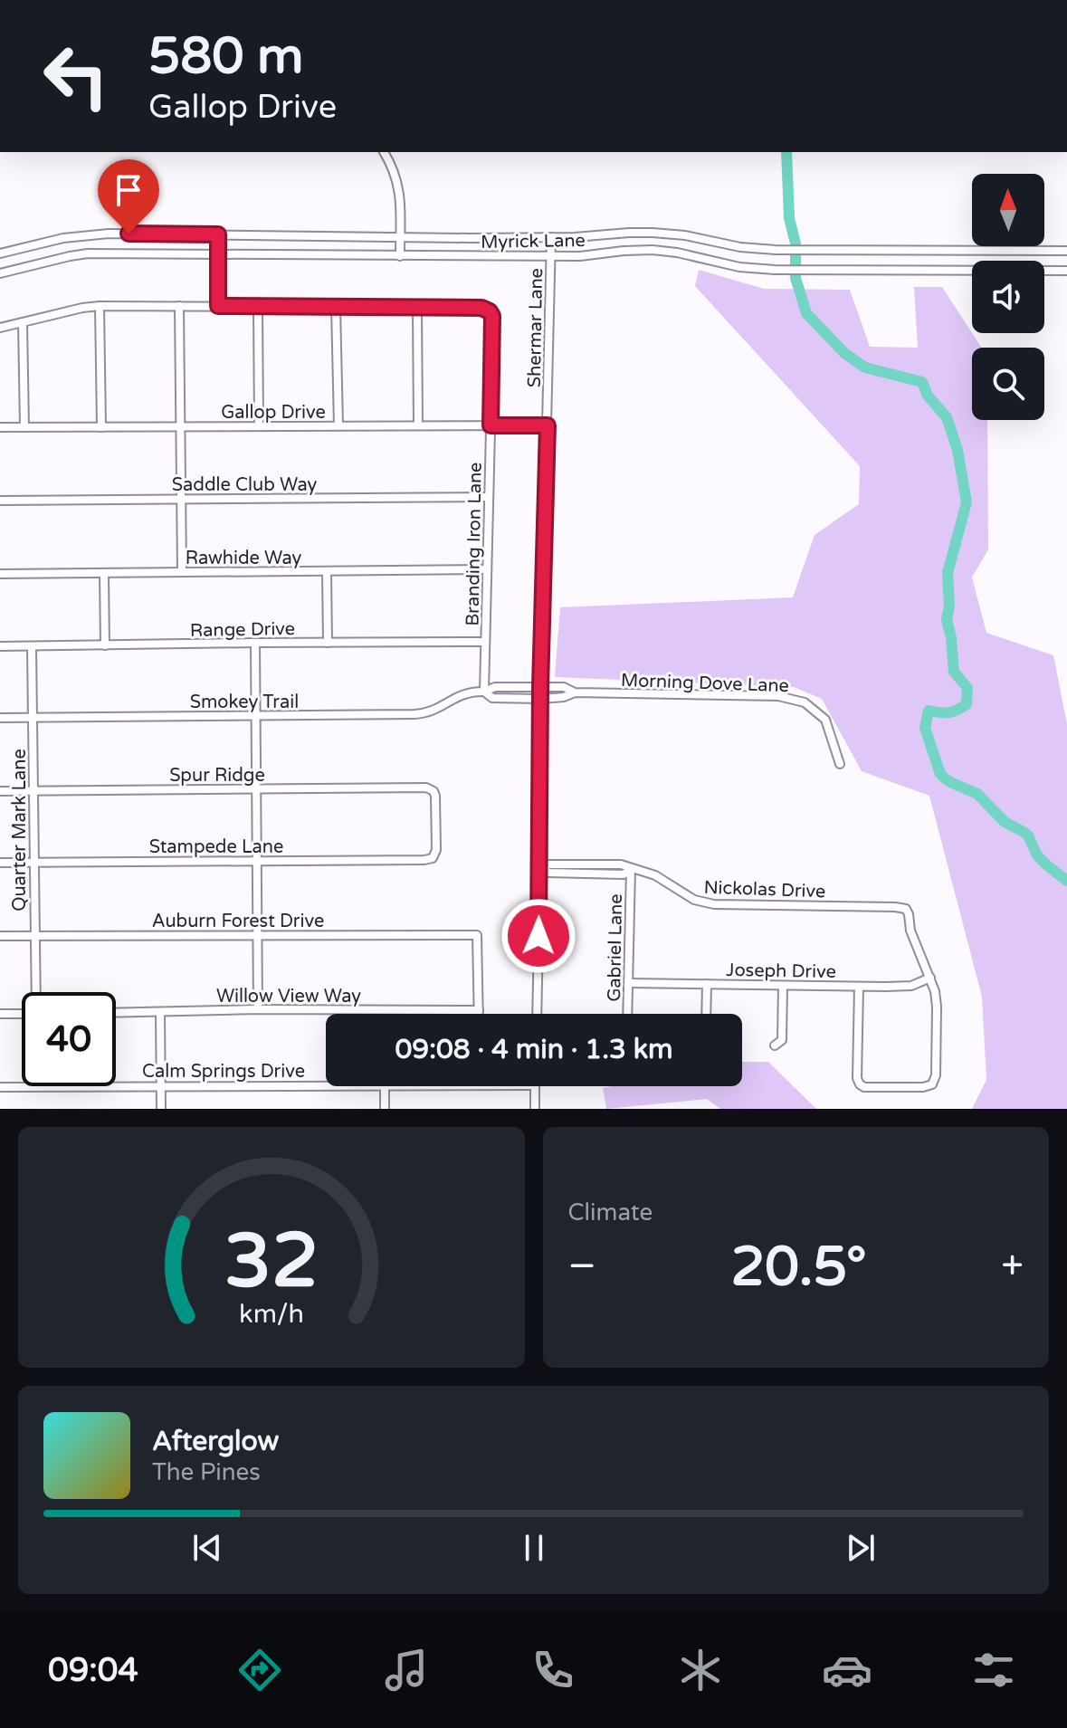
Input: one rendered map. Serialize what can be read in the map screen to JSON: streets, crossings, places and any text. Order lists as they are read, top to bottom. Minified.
{"streets":{"street":["Myrick Lane","Shermar Lane","Gallop Drive","Saddle Club Way","Branding Iron Lane","Rawhide Way","Range Drive","Morning Dove Lane","Smokey Trail","Spur Ridge","Quarter Mark Lane","Stampede Lane","Nickolas Drive","Auburn Forest Drive","Gabriel Lane","Joseph Drive","Willow View Way","Calm Springs Drive"]},"crossings":[["Myrick Lane","Shermar Lane"],["Shermar Lane","Gallop Drive"],["Shermar Lane","Morning Dove Lane"],["Shermar Lane","Smokey Trail"],["Shermar Lane","Nickolas Drive"],["Gallop Drive","Branding Iron Lane"],["Saddle Club Way","Branding Iron Lane"],["Branding Iron Lane","Rawhide Way"],["Branding Iron Lane","Range Drive"],["Branding Iron Lane","Smokey Trail"],["Range Drive","Quarter Mark Lane"],["Morning Dove Lane","Smokey Trail"],["Smokey Trail","Quarter Mark Lane"],["Spur Ridge","Quarter Mark Lane"],["Spur Ridge","Stampede Lane"],["Quarter Mark Lane","Stampede Lane"],["Quarter Mark Lane","Auburn Forest Drive"],["Nickolas Drive","Gabriel Lane"],["Nickolas Drive","Joseph Drive"],["Auburn Forest Drive","Willow View Way"],["Gabriel Lane","Joseph Drive"]],"north":"top","page":{"turn":["580 m","Gallop Drive"],"limit":"40","trip":"09:08 · 4 min · 1.3 km","tile":"Climate","heat":["−","20.5°","+"],"song":["Afterglow","The Pines"],"tabs":"09:04","gauge":["32","km/h"]}}
